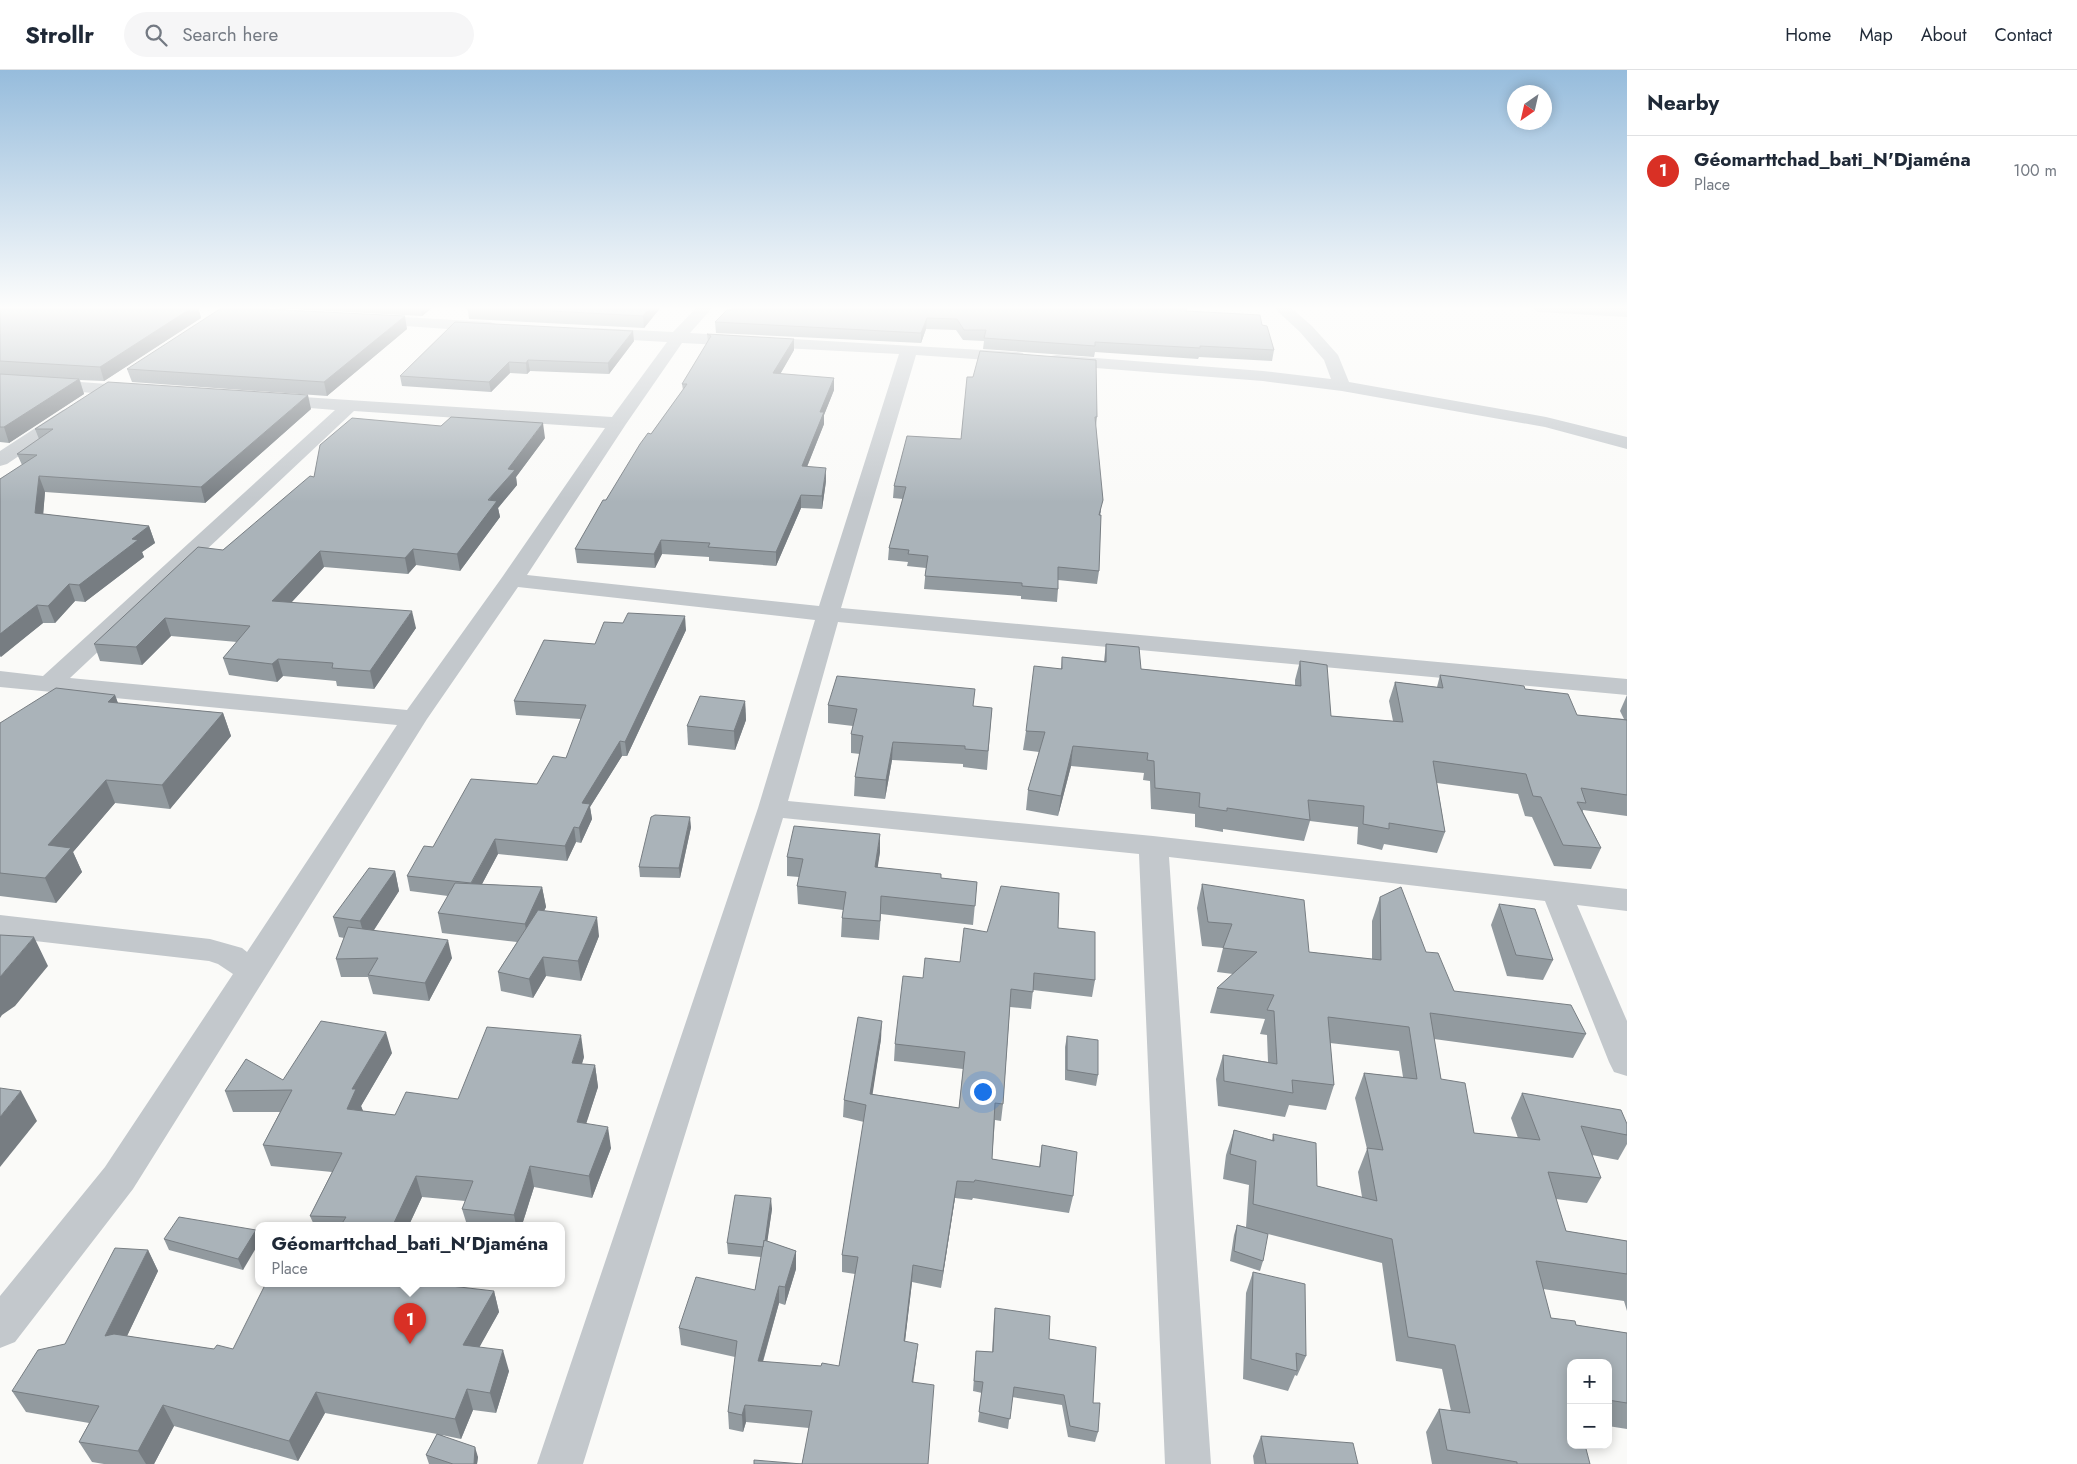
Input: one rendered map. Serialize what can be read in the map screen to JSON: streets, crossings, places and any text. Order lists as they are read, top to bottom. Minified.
{"north":"bottom left","page":{"header":"Strollr","search":"Search here","nav":["Home","Map","About","Contact"],"heading":"Nearby","list":[{"mark":"1","name":"Géomarttchad_bati_N'Djaména","note":"Place","value":"100 m"}],"popup":["Géomarttchad_bati_N'Djaména","Place"],"pins":"1","map_buttons":["+","−"]}}
